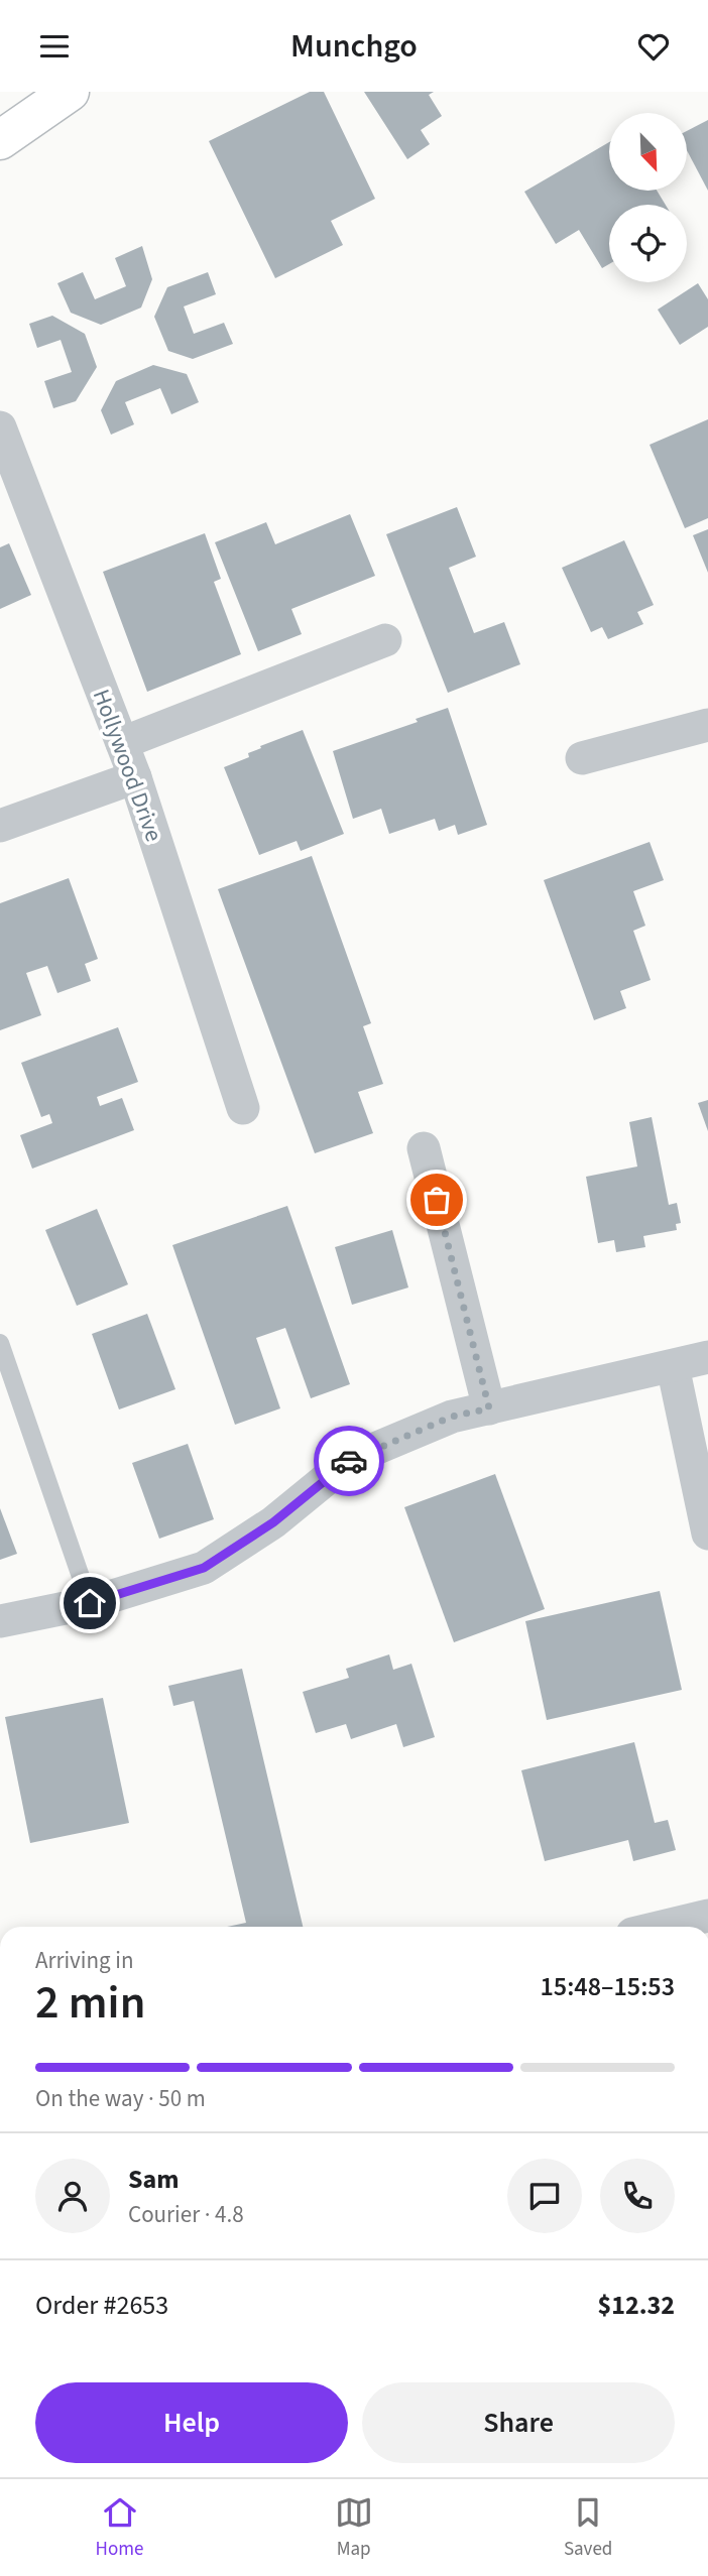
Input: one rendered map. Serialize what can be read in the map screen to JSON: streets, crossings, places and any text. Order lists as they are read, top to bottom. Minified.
{"streets":{"street":["Hollywood Drive"]},"north":"bottom right","page":{"header":"Munchgo","heading":["2 min","Arriving in","15:48–15:53"],"panel":["Sam","Courier · 4.8","Order #2653","$12.32"],"bar":"On the way · 50 m","buttons":["Help","Share"],"tabs":["Home","Map","Saved"]}}
